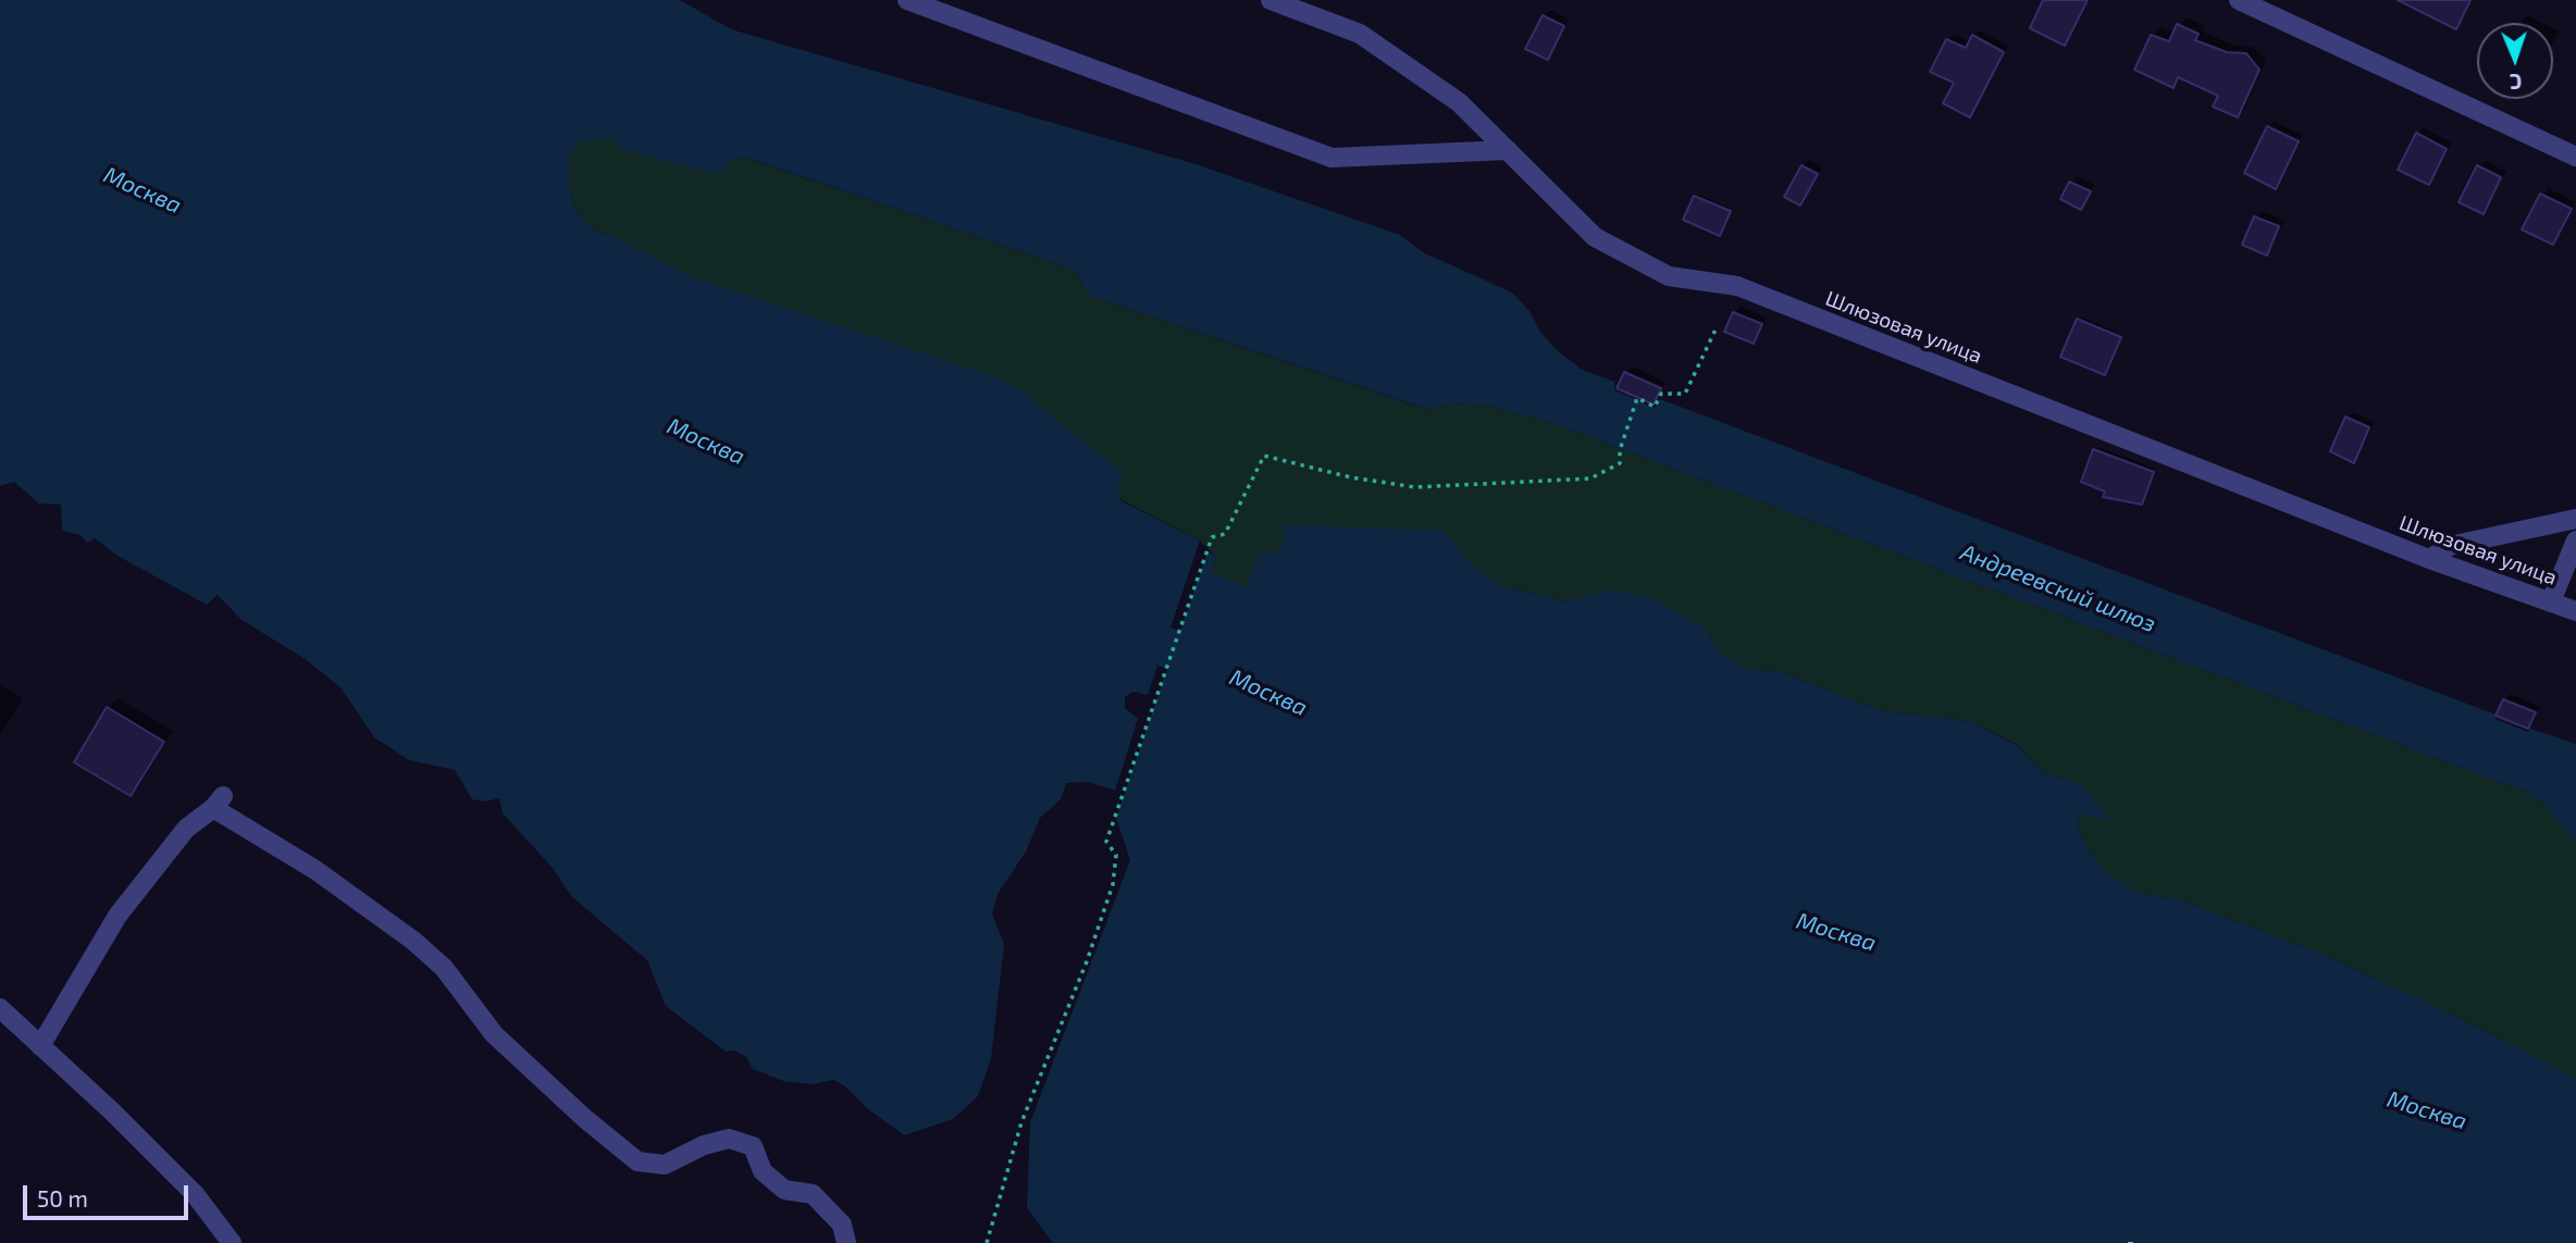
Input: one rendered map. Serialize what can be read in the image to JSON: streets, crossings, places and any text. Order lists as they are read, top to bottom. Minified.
{"streets":{"street":["Шлюзовая улица"]},"water":["Москва","Андреевский шлюз"],"scale_bar":"50 m","north":"bottom"}
